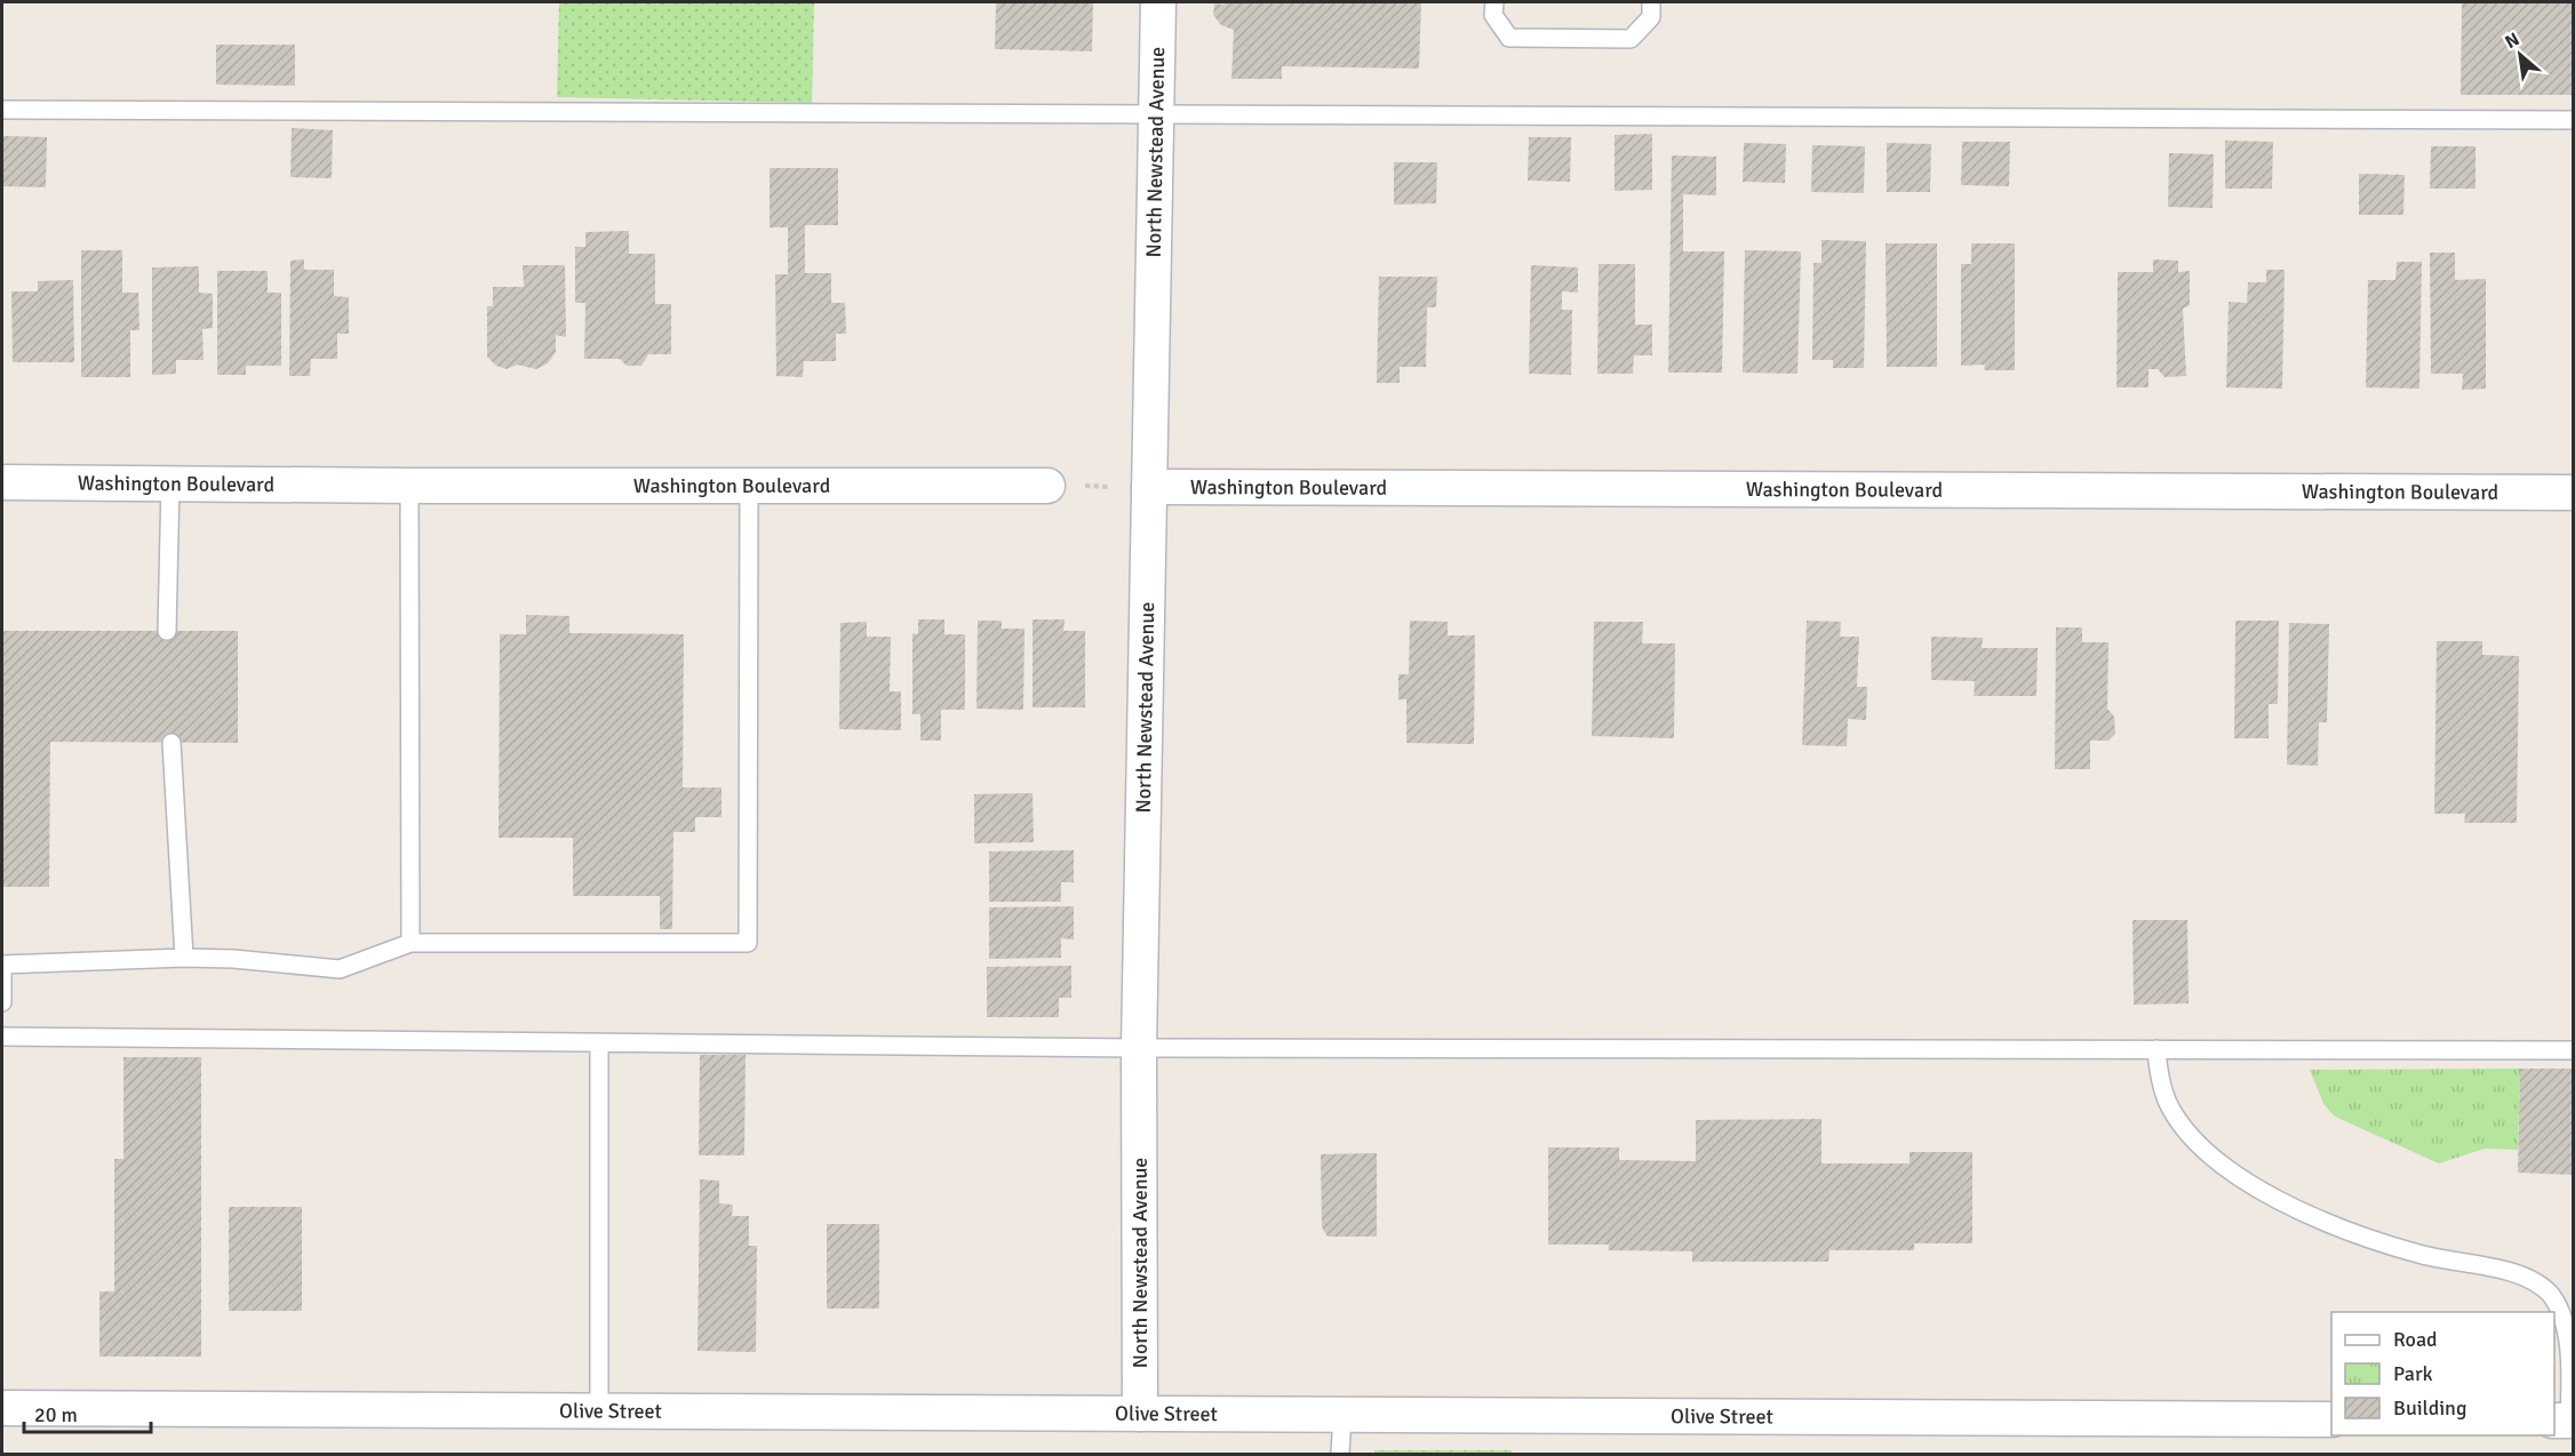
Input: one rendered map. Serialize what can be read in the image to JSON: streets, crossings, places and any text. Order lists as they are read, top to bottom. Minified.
{"streets":{"street":["North Newstead Avenue","Washington Boulevard","Olive Street"]},"crossings":[["North Newstead Avenue","Washington Boulevard"],["North Newstead Avenue","Olive Street"]],"legend":["Road","Park","Building"],"scale_bar":"20 m","north":"top left"}
